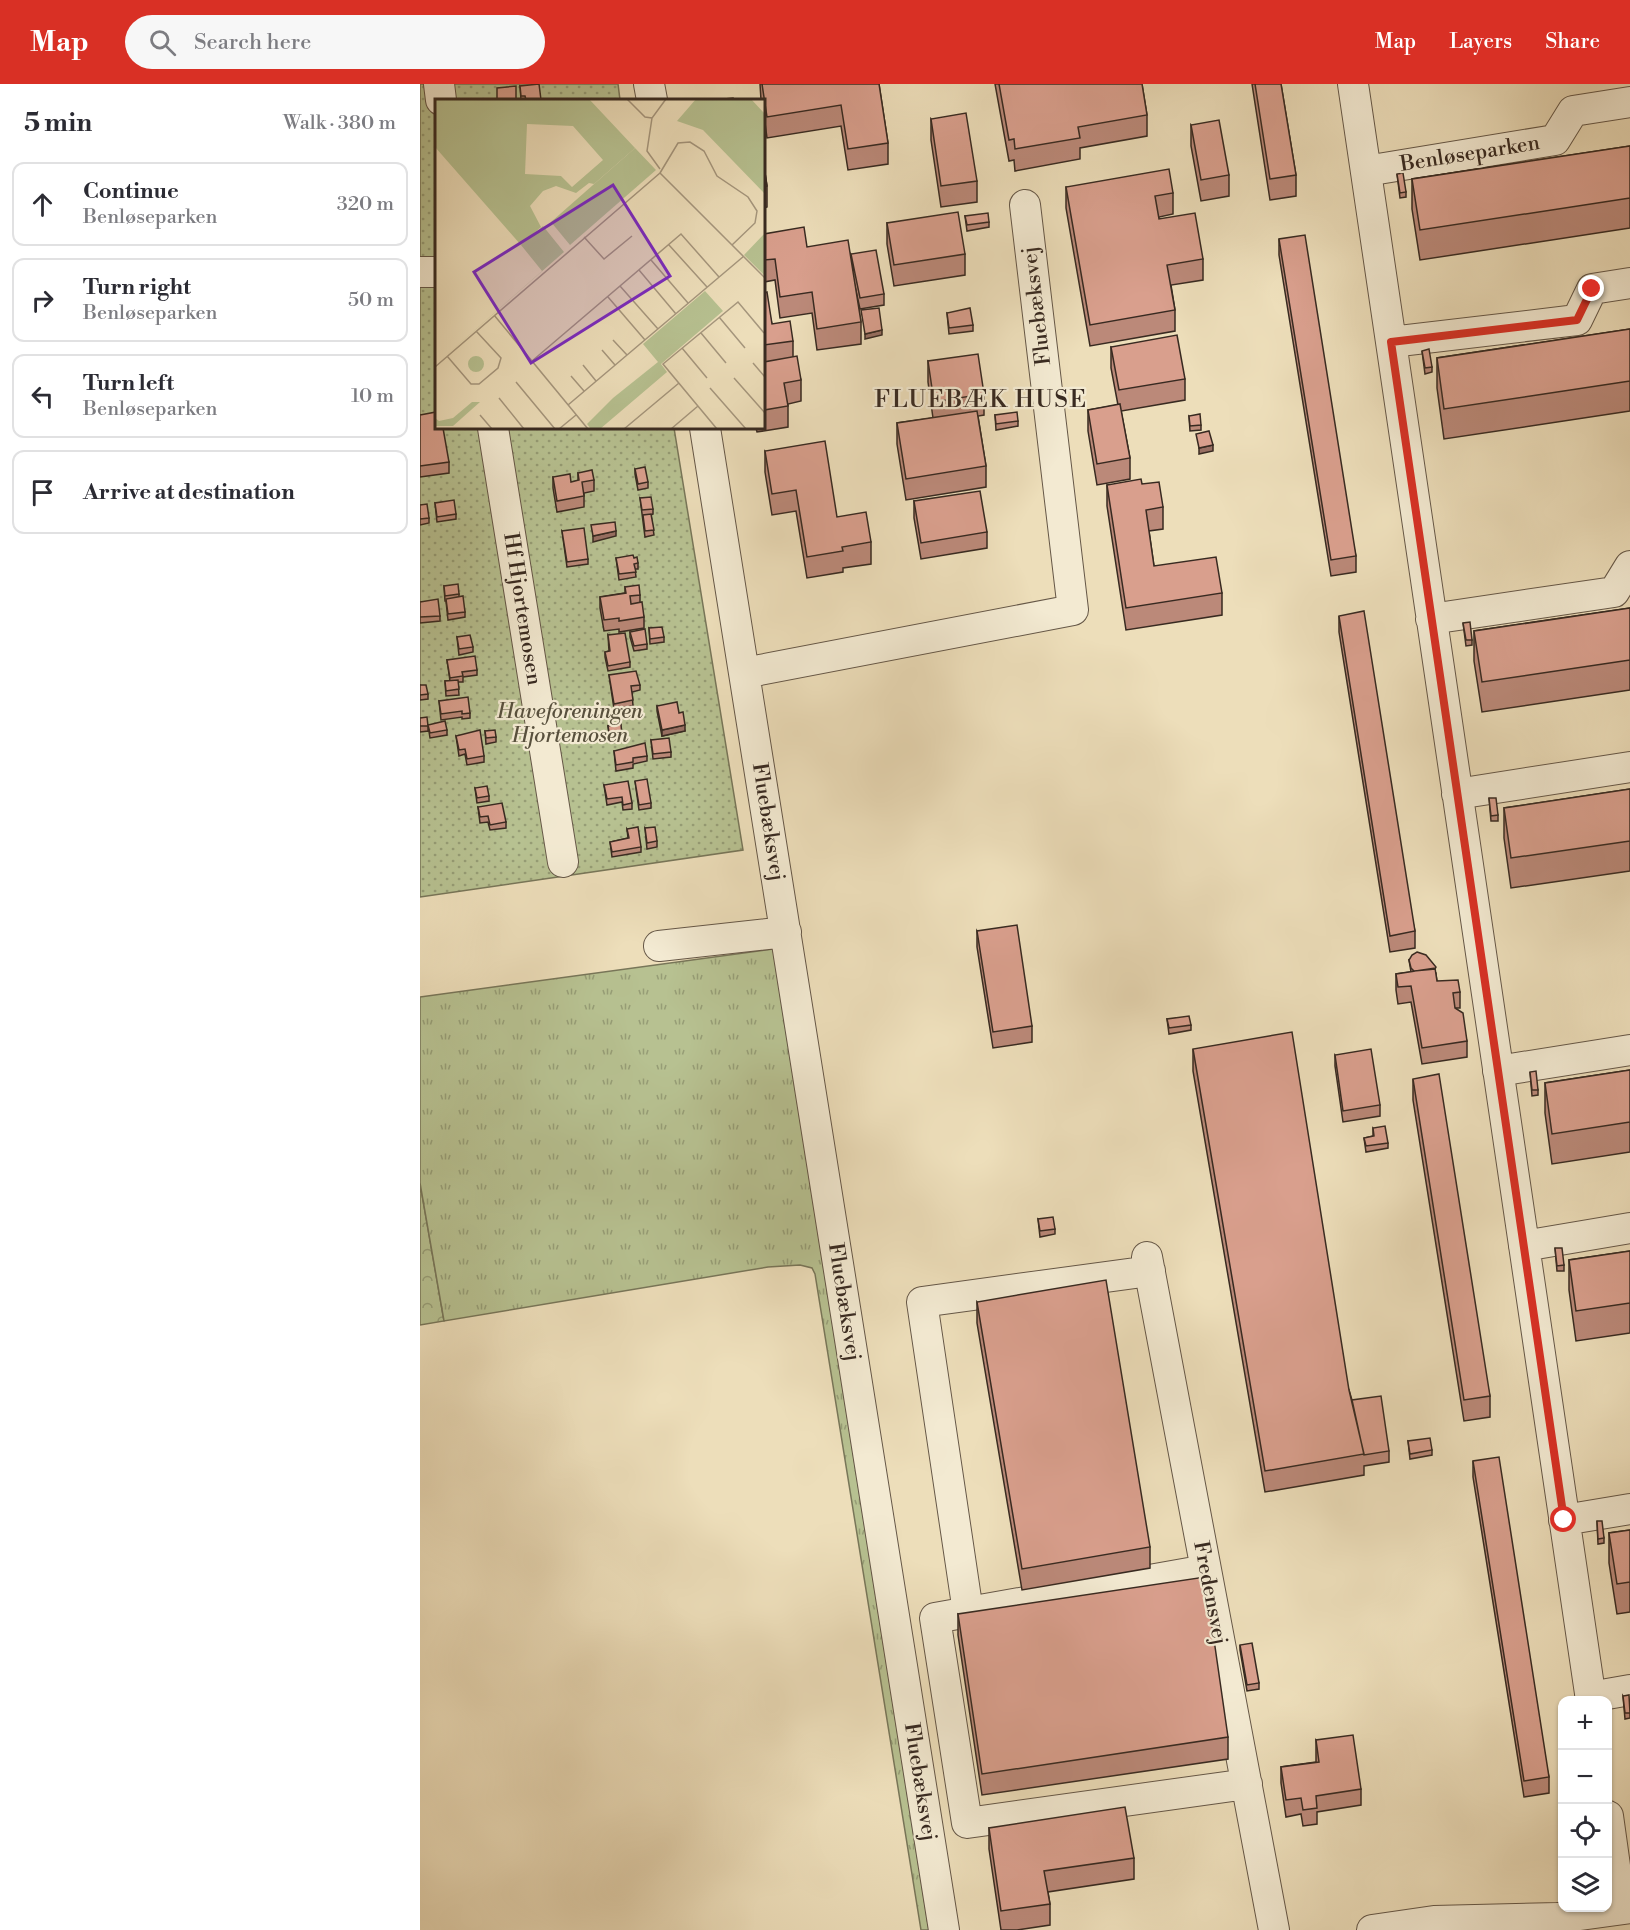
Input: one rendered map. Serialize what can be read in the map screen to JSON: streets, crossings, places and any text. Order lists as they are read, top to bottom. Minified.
{"streets":{"street":["Benløseparken","Fluebæksvej","Hf Hjortemosen","Fredensvej"]},"districts":["FLUEBÆK HUSE"],"parks":["Haveforeningen Hjortemosen"],"page":{"header":"Map","search":"Search here","nav":["Map","Layers","Share"],"heading":["5 min","Walk · 380 m"],"list":[["Continue","Benløseparken","320 m"],["Turn right","Benløseparken","50 m"],["Turn left","Benløseparken","10 m"],"Arrive at destination"],"map_buttons":["+","−"]}}
